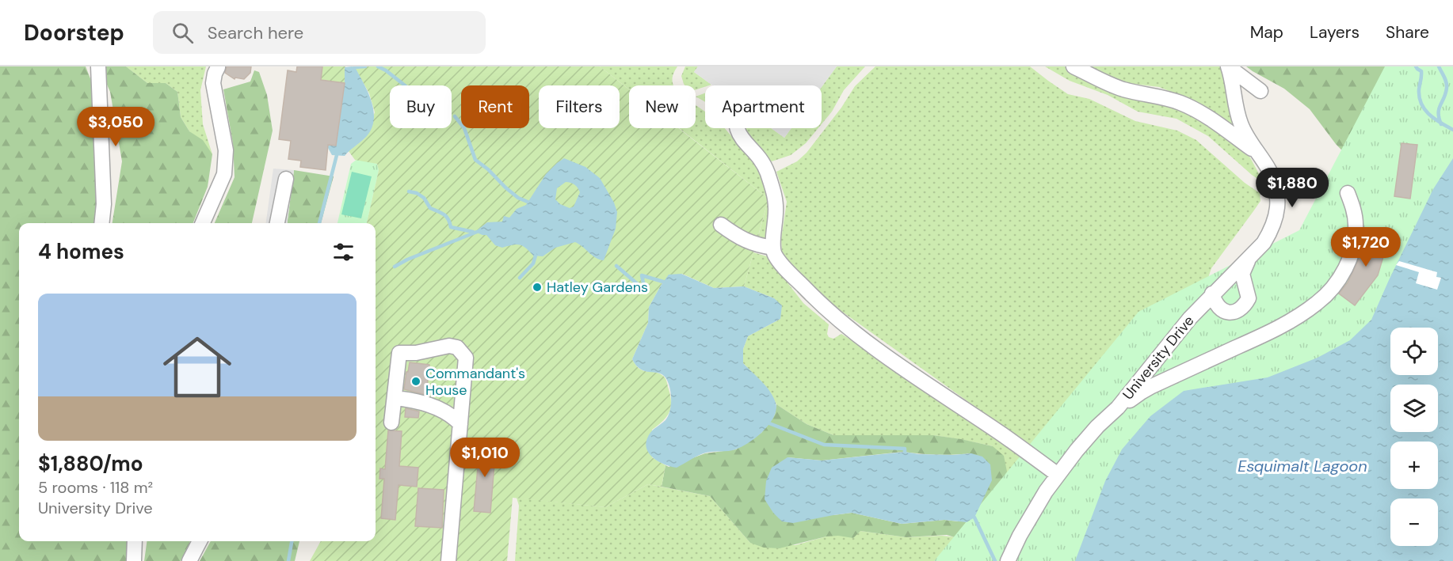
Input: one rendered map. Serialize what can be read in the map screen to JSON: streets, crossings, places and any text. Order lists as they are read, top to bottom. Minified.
{"streets":{"street":["University Drive"]},"water":["Esquimalt Lagoon"],"places":["Hatley Gardens","Commandant's House"],"page":{"header":"Doorstep","search":"Search here","nav":["Map","Layers","Share"],"chip":["Buy","Rent","Filters","New","Apartment"],"price":["$3,050","$1,880","$1,720","$1,010"],"heading":"4 homes","list":[{"name":"$1,880/mo","note":"5 rooms · 118 m² · University Drive"}],"map_buttons":["+","−"]}}
